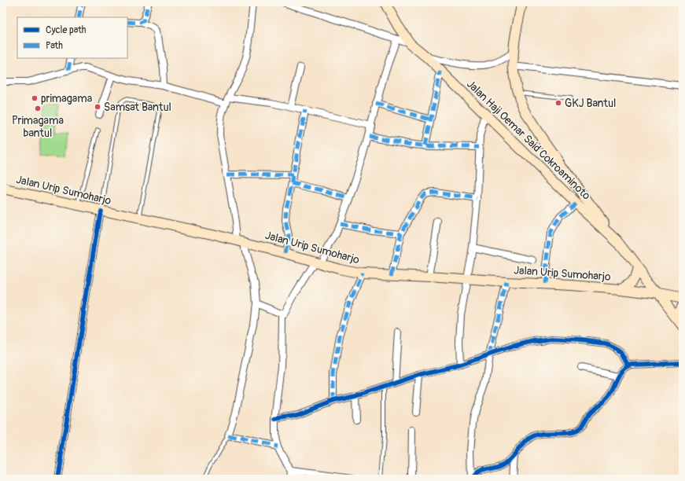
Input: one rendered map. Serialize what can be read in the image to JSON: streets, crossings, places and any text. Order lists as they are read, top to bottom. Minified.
{"streets":{"main road":["Jalan Haji Oemar Said Cokroaminoto","Jalan Urip Sumoharjo"]},"crossings":[["Jalan Haji Oemar Said Cokroaminoto","Jalan Urip Sumoharjo"]],"places":["primagama","GKJ Bantul","Samsat Bantul","Primagama bantul"],"legend":["Cycle path","Path"]}
